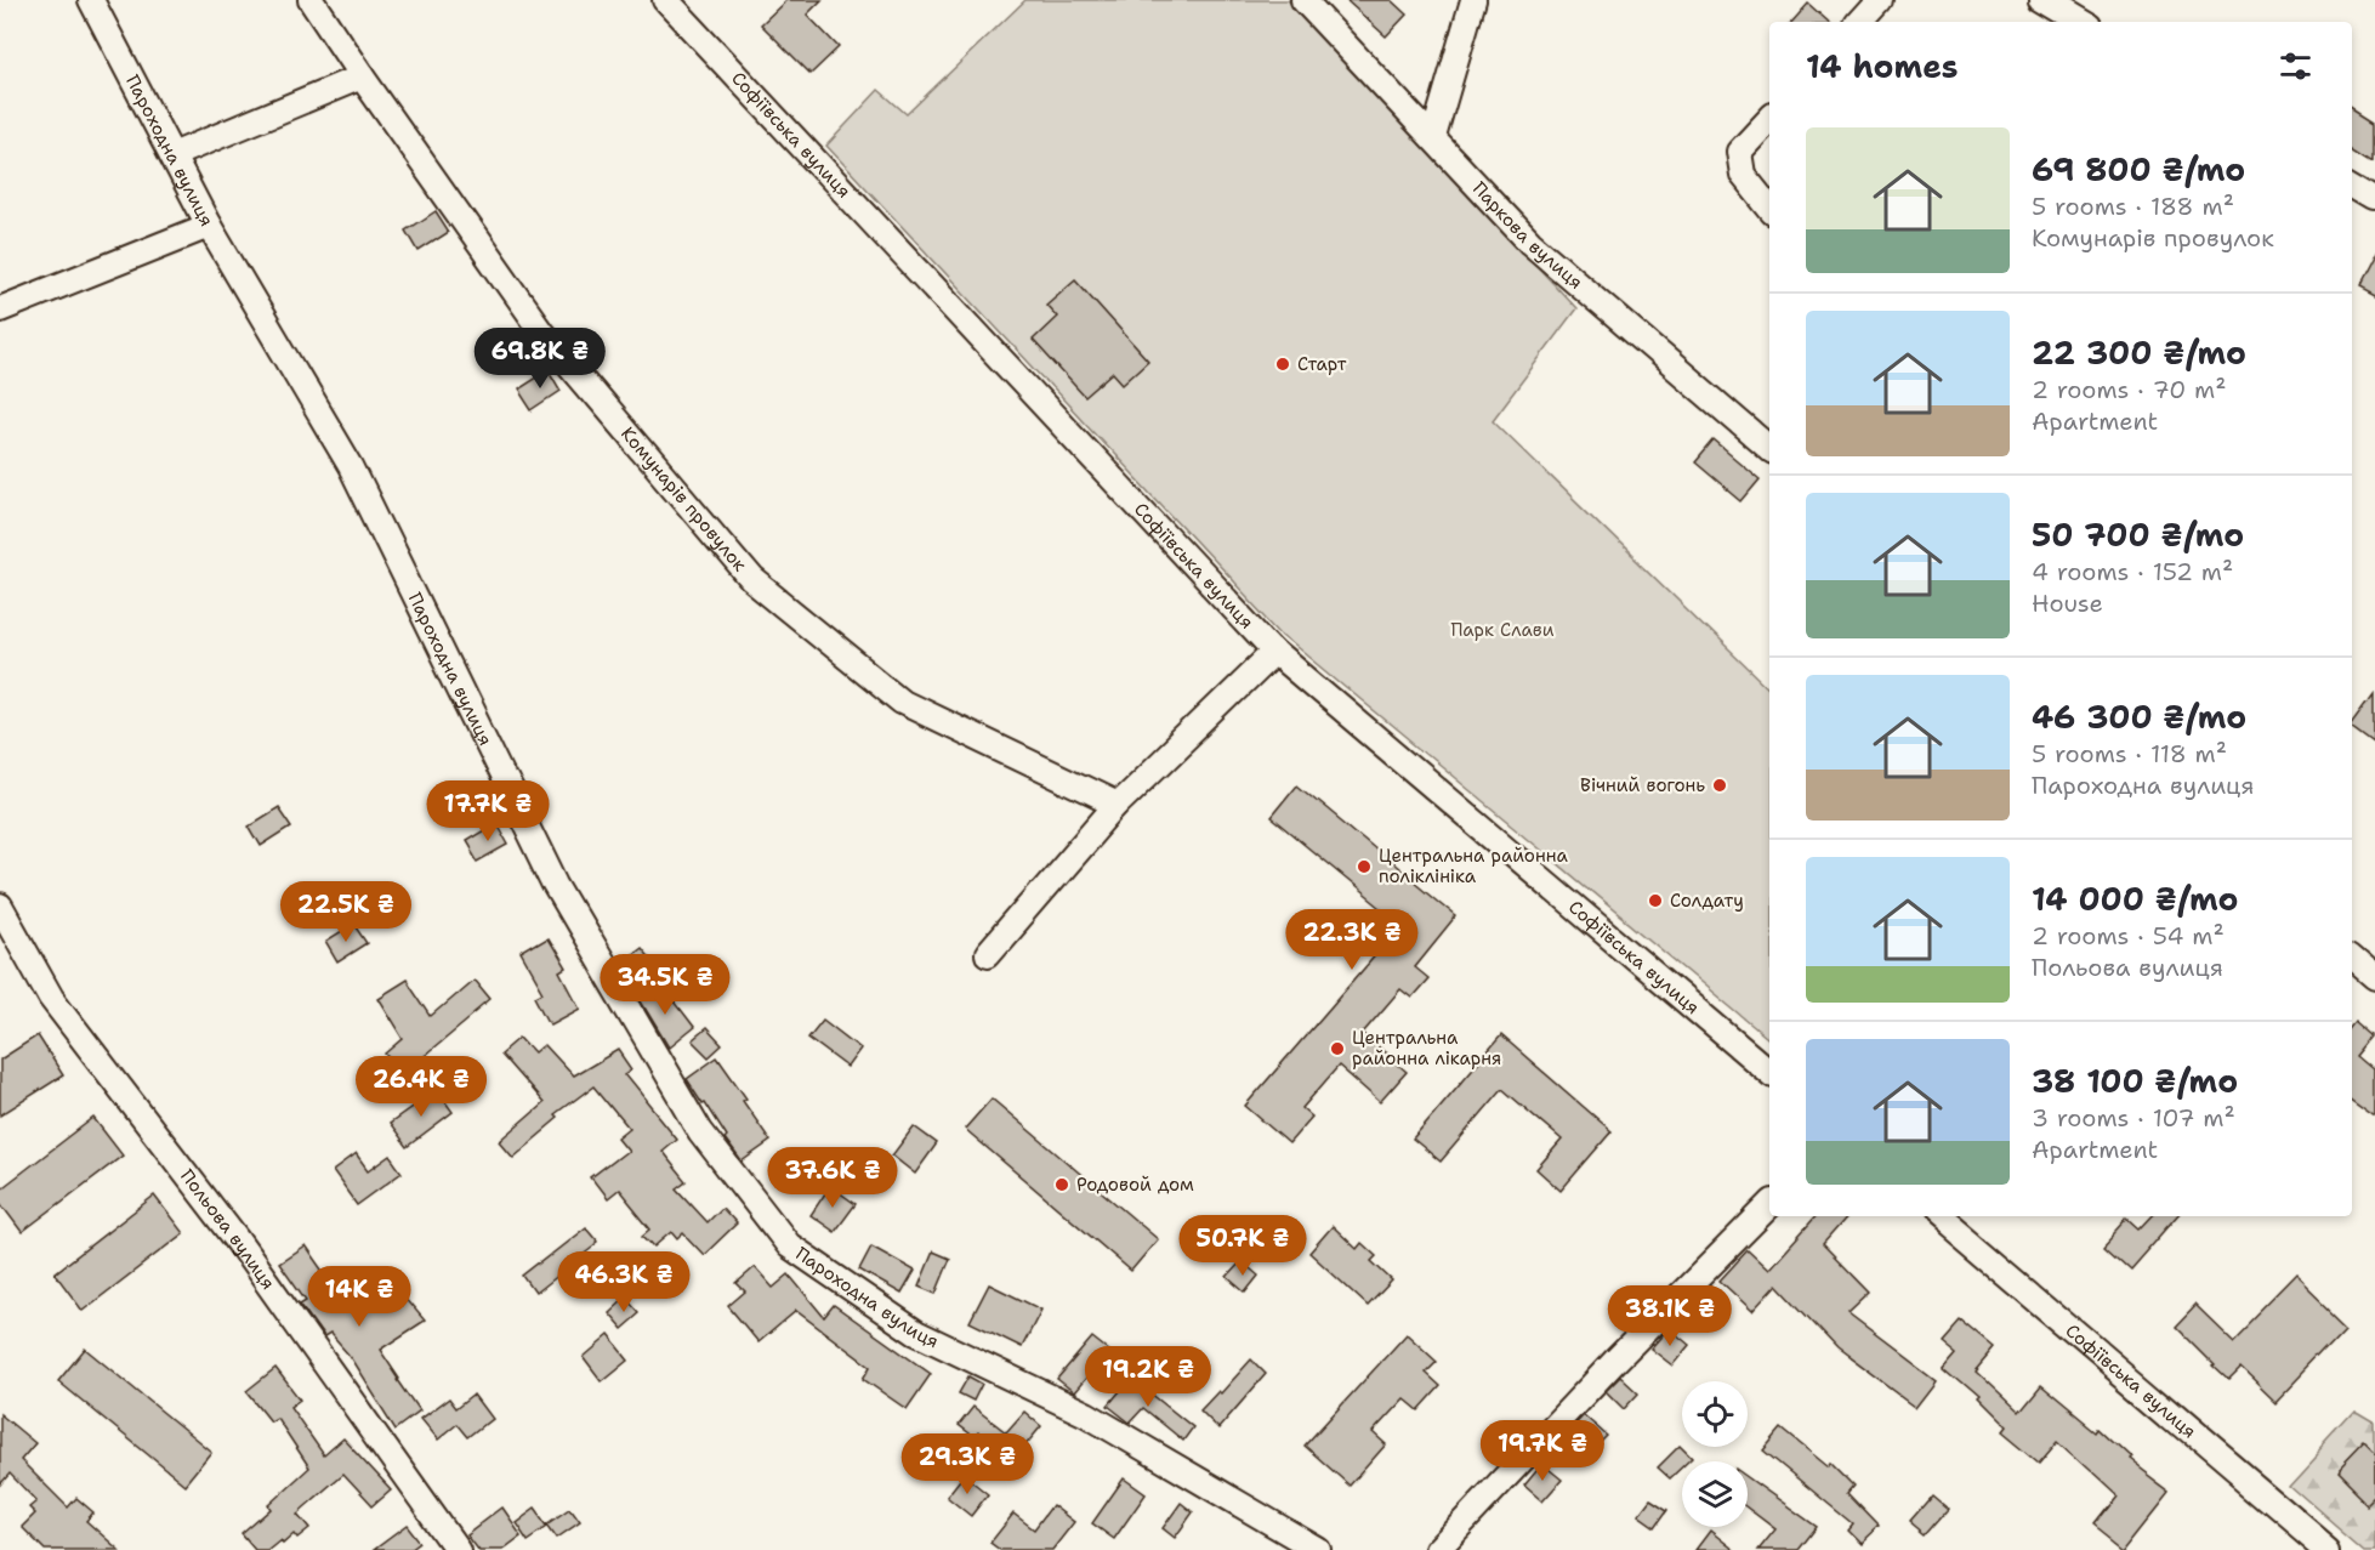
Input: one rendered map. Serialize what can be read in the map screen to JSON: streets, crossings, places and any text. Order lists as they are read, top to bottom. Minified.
{"streets":{"street":["Софіївська вулиця","Пароходна вулиця","Паркова вулиця","Комунарів провулок","Польова вулиця"]},"parks":["Парк Слави"],"places":["Старт","Вічний вогонь","Центральна районна поліклініка","Солдату","Центральна районна лікарня","Родовой дом"],"page":{"heading":"14 homes","list":[{"name":"69 800 ₴/mo","note":"5 rooms · 188 m² · Комунарів провулок"},{"name":"22 300 ₴/mo","note":"2 rooms · 70 m² · Apartment"},{"name":"50 700 ₴/mo","note":"4 rooms · 152 m² · House"},{"name":"46 300 ₴/mo","note":"5 rooms · 118 m² · Пароходна вулиця"},{"name":"14 000 ₴/mo","note":"2 rooms · 54 m² · Польова вулиця"},{"name":"38 100 ₴/mo","note":"3 rooms · 107 m² · Apartment"}],"price":["69.8K ₴","17.7K ₴","22.5K ₴","22.3K ₴","34.5K ₴","26.4K ₴","37.6K ₴","50.7K ₴","46.3K ₴","14K ₴","38.1K ₴","19.2K ₴","19.7K ₴","29.3K ₴"]}}
